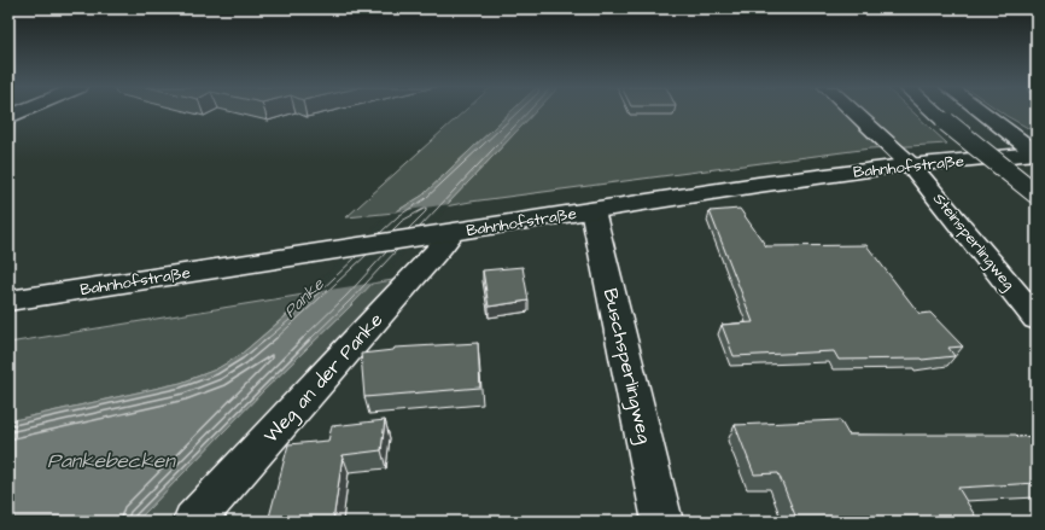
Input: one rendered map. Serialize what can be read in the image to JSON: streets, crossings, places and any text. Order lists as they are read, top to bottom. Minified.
{"streets":{"main road":["Bahnhofstraße","Steinsperlingweg","Buschsperlingweg","Weg an der Panke"]},"crossings":[["Bahnhofstraße","Steinsperlingweg"],["Bahnhofstraße","Buschsperlingweg"],["Bahnhofstraße","Weg an der Panke"]],"water":["Panke","Pankebecken"]}
